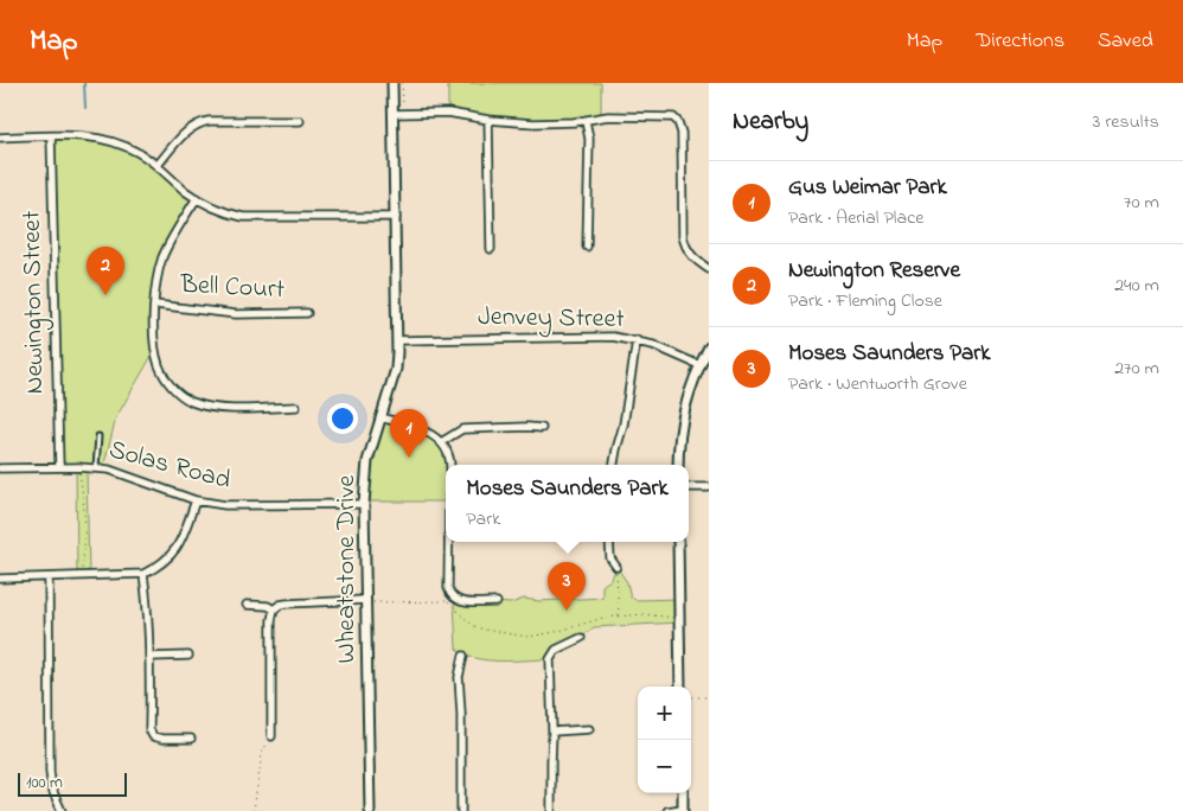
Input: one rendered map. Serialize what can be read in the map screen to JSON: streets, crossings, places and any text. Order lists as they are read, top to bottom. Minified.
{"streets":{"street":["Bell Court","Newington Street","Jenvey Street","Solas Road","Wheatstone Drive"]},"crossings":[["Newington Street","Solas Road"],["Jenvey Street","Wheatstone Drive"],["Solas Road","Wheatstone Drive"]],"scale_bar":"100 m","page":{"header":"Map","nav":["Map","Directions","Saved"],"heading":["Nearby","3 results"],"list":[{"mark":"1","name":"Gus Weimar Park","note":"Park · Aerial Place","value":"70 m"},{"mark":"2","name":"Newington Reserve","note":"Park · Fleming Close","value":"240 m"},{"mark":"3","name":"Moses Saunders Park","note":"Park · Wentworth Grove","value":"270 m"}],"pins":["2","1","3"],"popup":["Moses Saunders Park","Park"],"map_buttons":["+","−"],"scale":"100 m"}}
